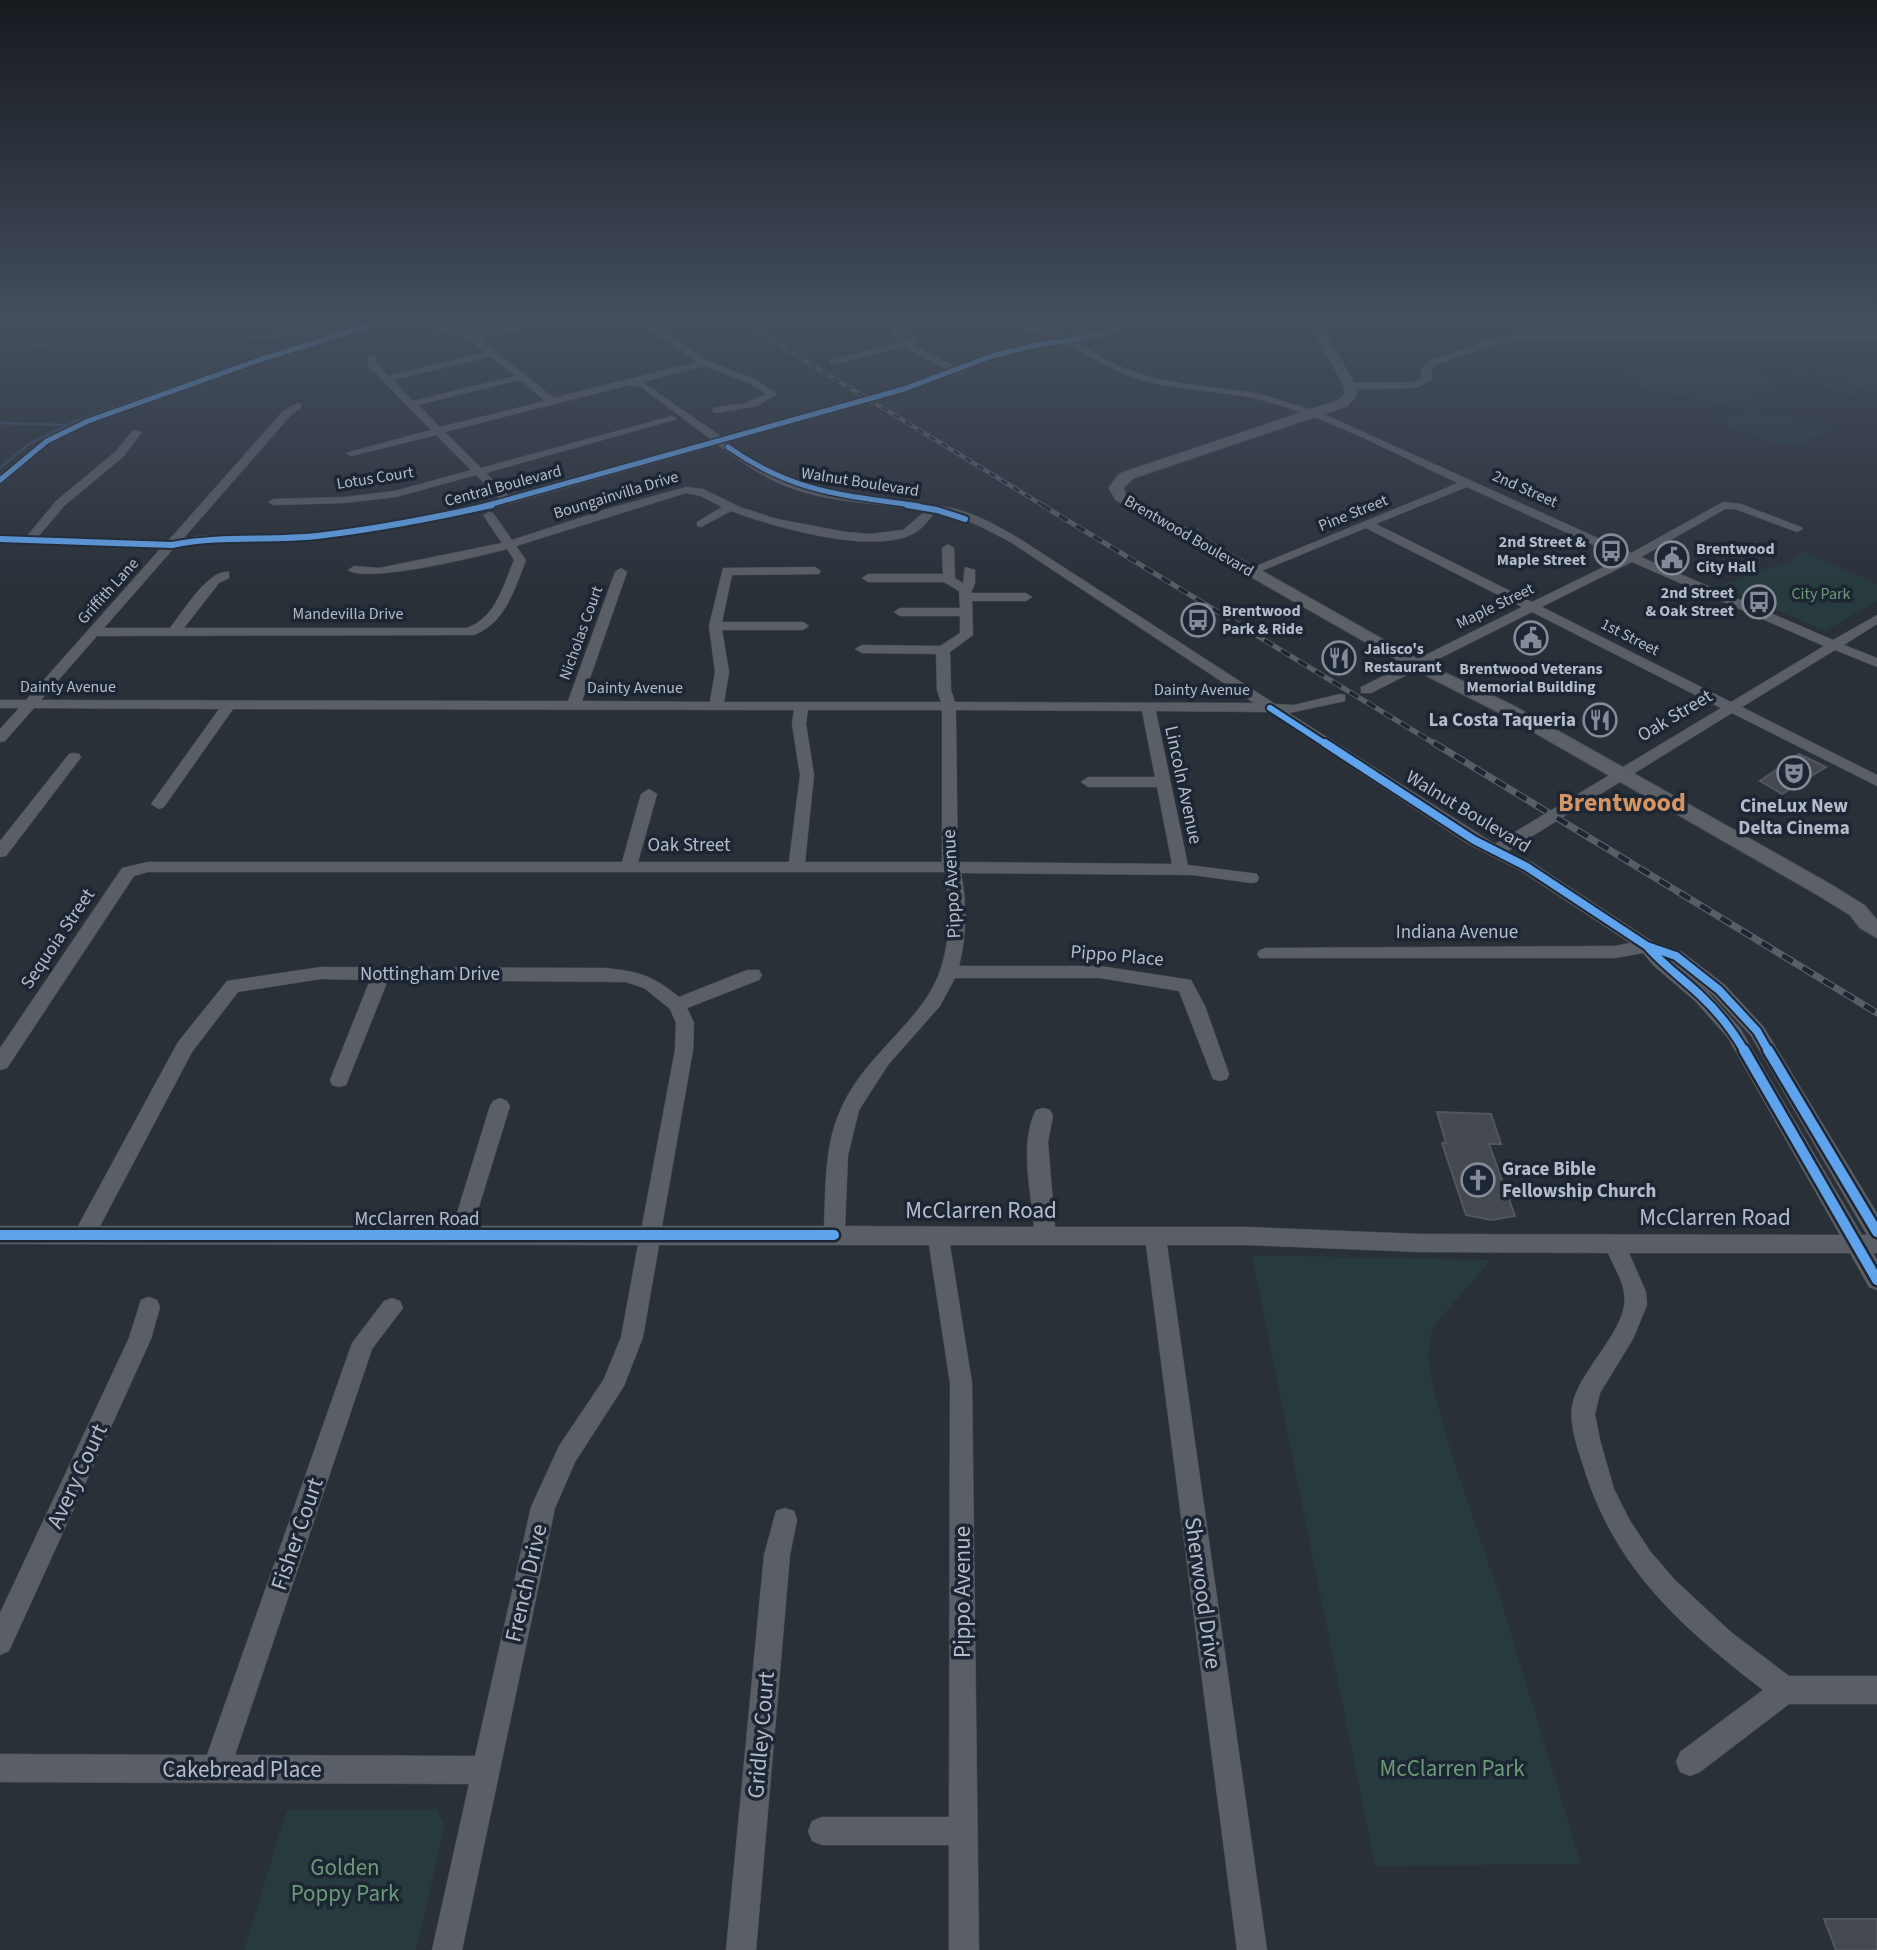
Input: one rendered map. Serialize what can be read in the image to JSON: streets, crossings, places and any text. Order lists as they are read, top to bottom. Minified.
{"streets":{"main road":["Brentwood Boulevard"],"street":["Lotus Court","Walnut Boulevard","Central Boulevard","2nd Street","Boungainvilla Drive","Pine Street","Griffith Lane","Maple Street","Mandevilla Drive","Nicholas Court","1st Street","Dainty Avenue","Oak Street","Lincoln Avenue","Pippo Avenue","Indiana Avenue","Sequoia Street","Pippo Place","Nottingham Drive","McClarren Road","Avery Court","Fisher Court","French Drive","Sherwood Drive","Gridley Court","Cakebread Place"]},"crossings":[["Lotus Court","Walnut Boulevard"],["Walnut Boulevard","Central Boulevard"],["Walnut Boulevard","Boungainvilla Drive"],["Walnut Boulevard","Dainty Avenue"],["Walnut Boulevard","Oak Street"],["Walnut Boulevard","Indiana Avenue"],["Walnut Boulevard","McClarren Road"],["Central Boulevard","Griffith Lane"],["2nd Street","Pine Street"],["2nd Street","Brentwood Boulevard"],["2nd Street","Maple Street"],["2nd Street","Oak Street"],["Boungainvilla Drive","Mandevilla Drive"],["Pine Street","Brentwood Boulevard"],["Pine Street","1st Street"],["Brentwood Boulevard","Maple Street"],["Brentwood Boulevard","Oak Street"],["Griffith Lane","Mandevilla Drive"],["Griffith Lane","Dainty Avenue"],["Maple Street","1st Street"],["Nicholas Court","Dainty Avenue"],["1st Street","Oak Street"],["Dainty Avenue","Lincoln Avenue"],["Dainty Avenue","Pippo Avenue"],["Oak Street","Lincoln Avenue"],["Oak Street","Pippo Avenue"],["Oak Street","Sequoia Street"],["Pippo Avenue","Pippo Place"],["Pippo Avenue","McClarren Road"],["Nottingham Drive","McClarren Road"],["McClarren Road","French Drive"],["McClarren Road","Sherwood Drive"],["Fisher Court","Cakebread Place"],["French Drive","Cakebread Place"]],"districts":["Brentwood"],"parks":["City Park","McClarren Park","Golden Poppy Park"],"places":{"bus stop":["2nd Street & Maple Street","2nd Street & Oak Street","Brentwood Park & Ride"],"public building":["Brentwood City Hall","Brentwood Veterans Memorial Building"],"restaurant":["Jalisco's Restaurant","La Costa Taqueria"],"theatre":["CineLux New Delta Cinema"],"church":["Grace Bible Fellowship Church"]}}
